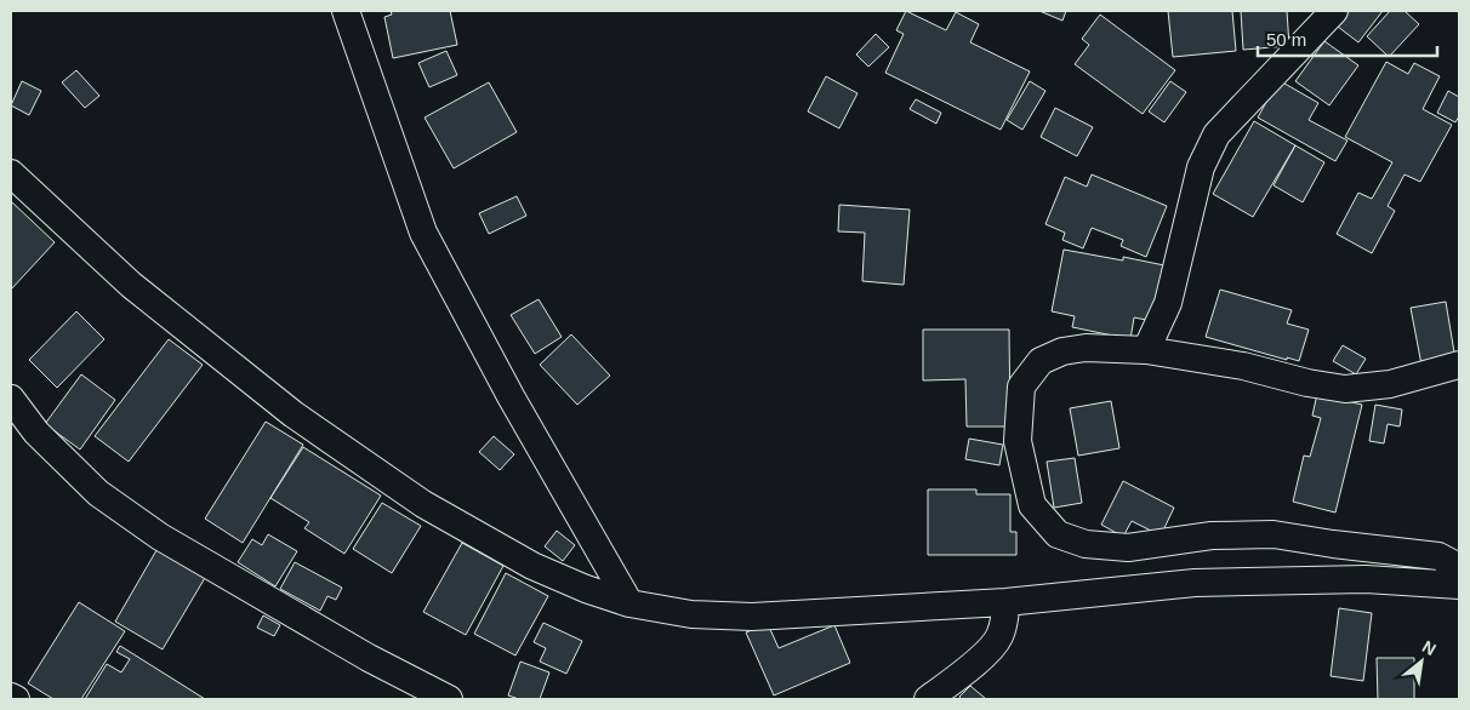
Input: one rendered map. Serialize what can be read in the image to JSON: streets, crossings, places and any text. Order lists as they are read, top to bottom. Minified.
{"scale_bar":"50 m","north":"top right"}
